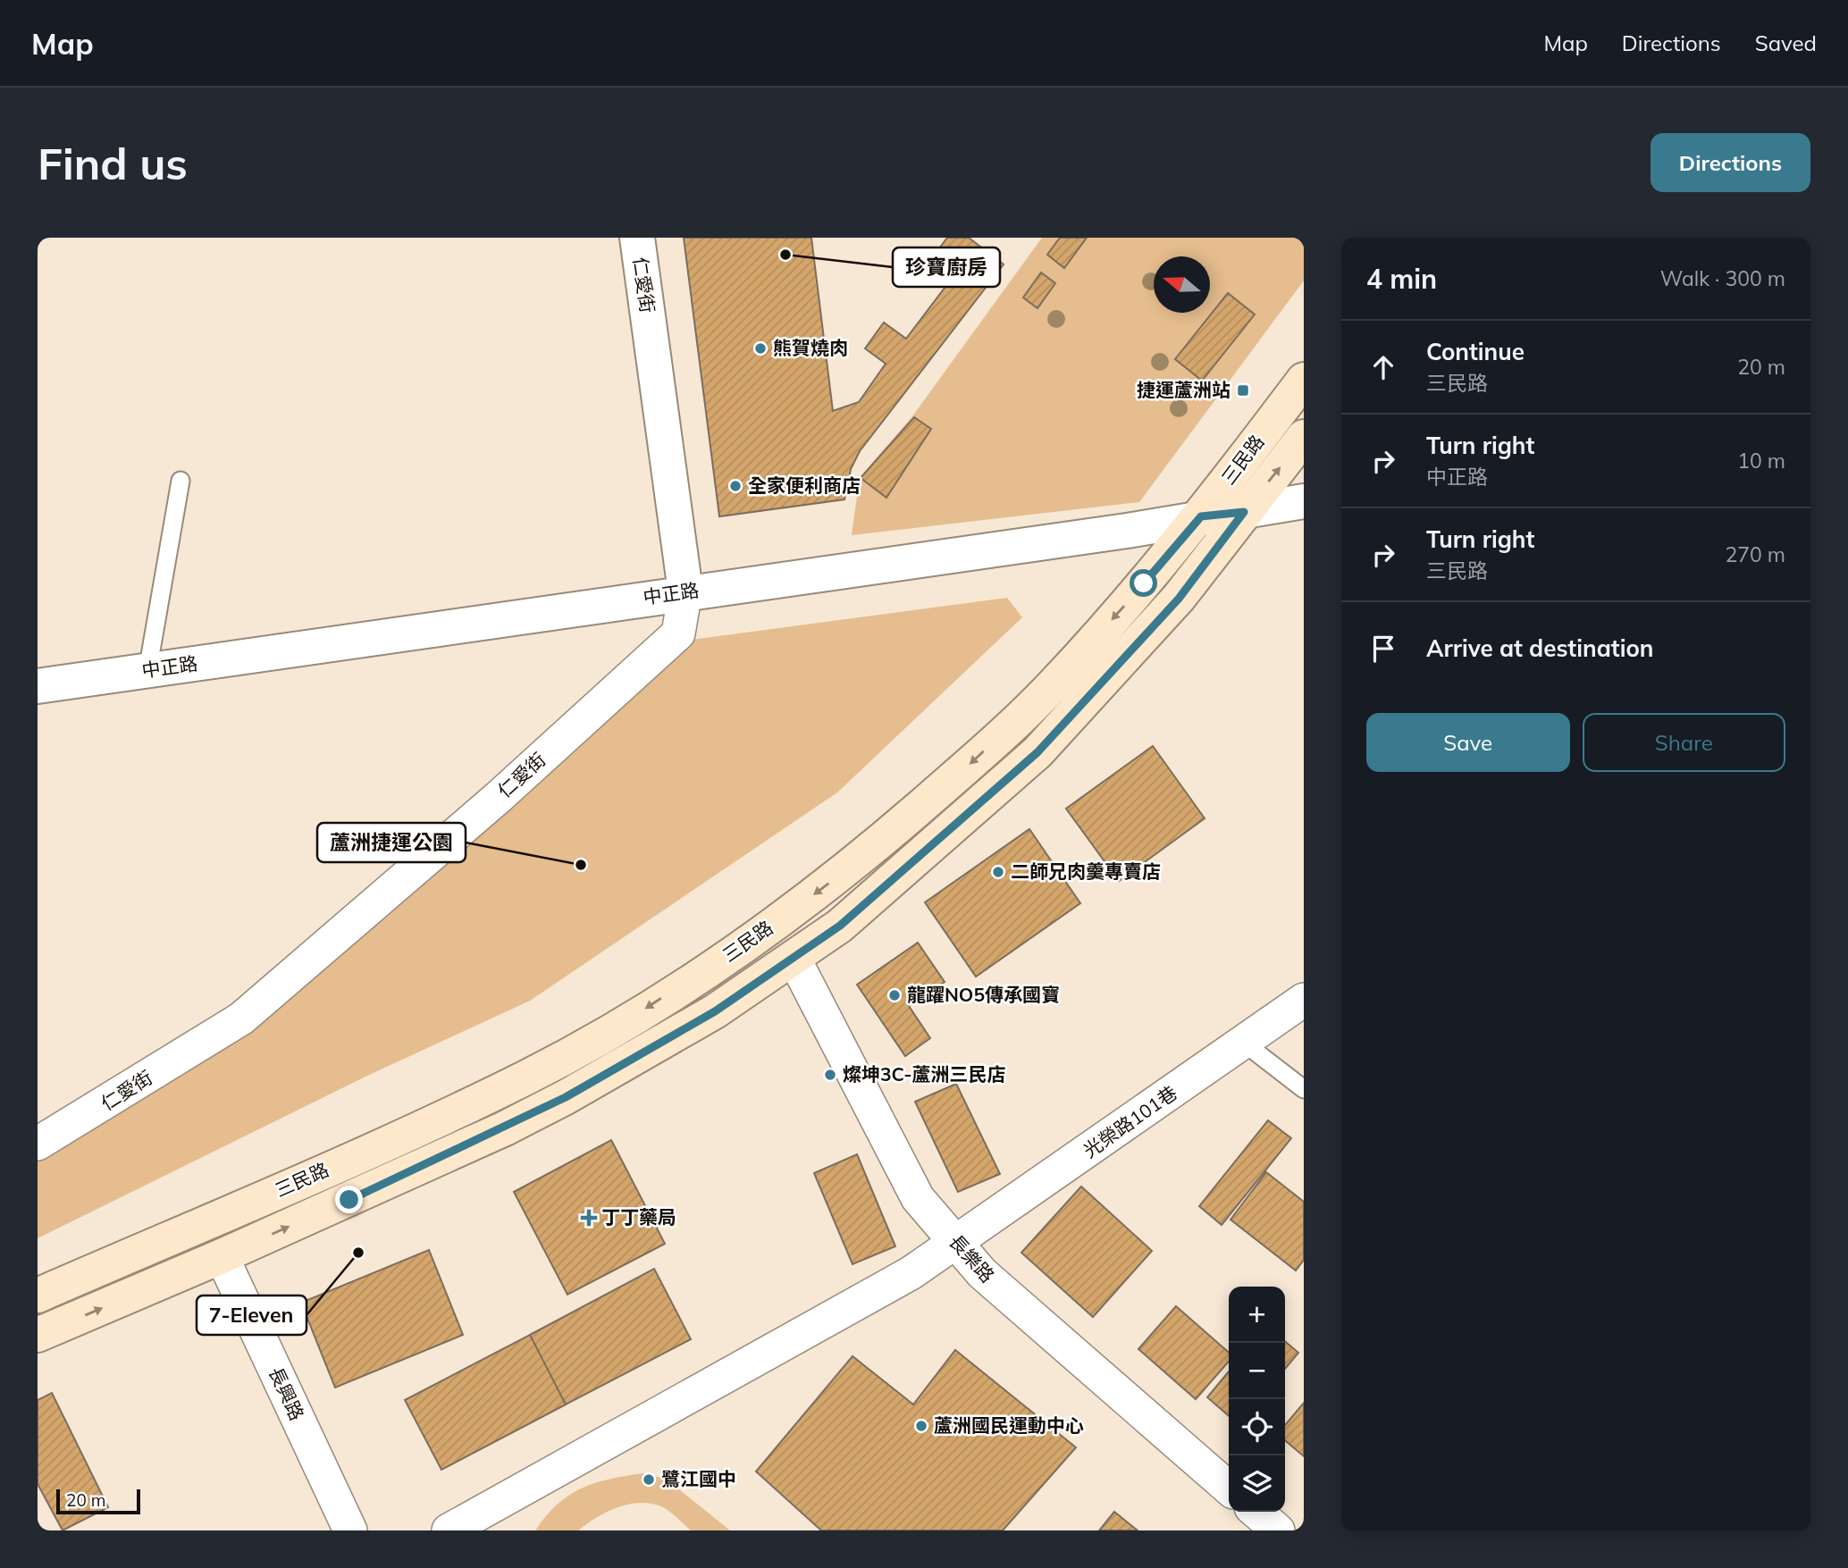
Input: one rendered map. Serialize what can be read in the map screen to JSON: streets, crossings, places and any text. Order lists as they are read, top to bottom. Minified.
{"streets":{"main road":["三民路"],"street":["仁愛街","中正路","光榮路101巷","長樂路","長興路"]},"crossings":[["仁愛街","中正路"],["三民路","中正路"],["三民路","長樂路"],["三民路","長興路"],["光榮路101巷","長樂路"]],"places":{"other":["珍寶廚房","熊賀燒肉","全家便利商店","蘆洲捷運公園","二師兄肉羹專賣店","龍躍NO5傳承國寶","燦坤3C-蘆洲三民店","7-Eleven","蘆洲國民運動中心","鷺江國中"],"transit":["捷運蘆洲站"],"health":["丁丁藥局"]},"scale_bar":"20 m","north":"left","page":{"header":"Map","nav":["Map","Directions","Saved"],"buttons":["Directions",["Save","Share"]],"title":"Find us","heading":["4 min","Walk · 300 m"],"list":[["Continue","三民路","20 m"],["Turn right","中正路","10 m"],["Turn right","三民路","270 m"],"Arrive at destination"],"map_buttons":["+","−"],"scale":"20 m"}}
